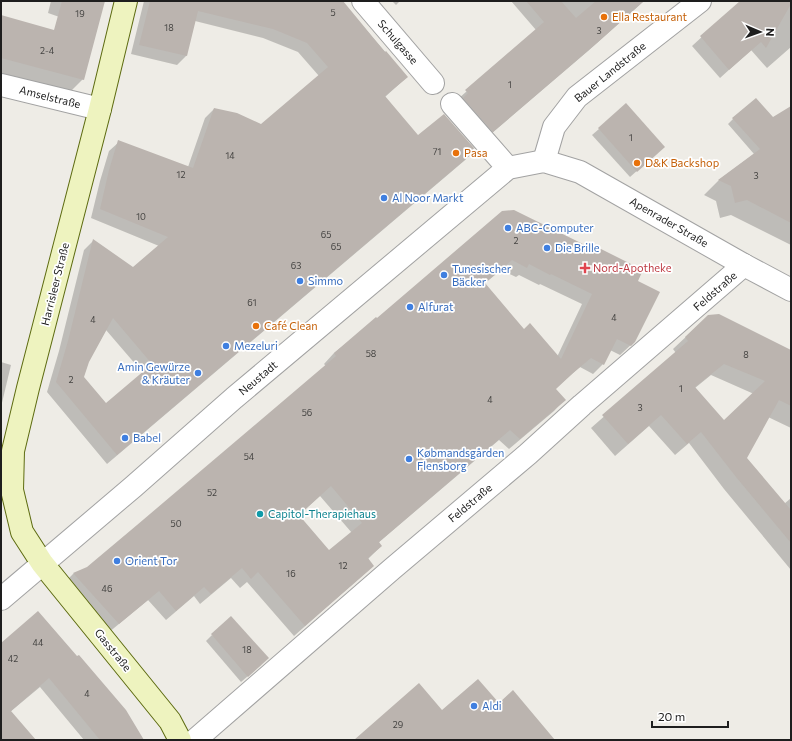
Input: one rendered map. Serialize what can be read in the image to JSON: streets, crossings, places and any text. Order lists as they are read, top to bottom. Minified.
{"streets":{"main road":["Harrisleer Straße","Gasstraße"],"street":["Schulgasse","Bauer Landstraße","Amselstraße","Apenrader Straße","Feldstraße","Neustadt"]},"crossings":[["Bauer Landstraße","Apenrader Straße"],["Bauer Landstraße","Neustadt"],["Amselstraße","Harrisleer Straße"],["Apenrader Straße","Feldstraße"],["Apenrader Straße","Neustadt"],["Harrisleer Straße","Neustadt"],["Harrisleer Straße","Gasstraße"],["Neustadt","Gasstraße"]],"places":{"other":["Ella Restaurant","Pasa","D&K Backshop","Al Noor Markt","ABC-Computer","Die Brille","Tunesischer Bäcker","Simmo","Alfurat","Café Clean","Mezeluri","Amin Gewürze & Kräuter","Babel","Købmandsgården Flensborg","Capitol-Therapiehaus","Orient Tor","Aldi"],"health":["Nord-Apotheke"]},"house_numbers":["5","19","18","3","2-4","1","1","71","14","12","3","10","65","2","65","63","61","4","4","58","8","2","1","4","3","56","54","52","50","12","16","46","44","18","42","4","29"],"scale_bar":"20 m","north":"right"}
